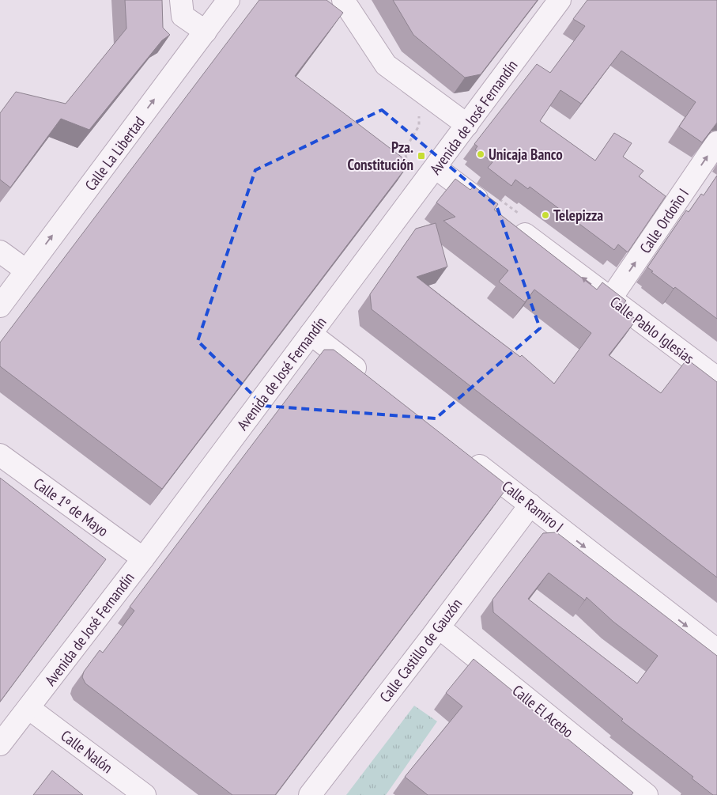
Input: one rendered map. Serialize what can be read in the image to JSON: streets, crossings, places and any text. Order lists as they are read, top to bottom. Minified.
{"streets":{"street":["Avenida de José Fernandín","Calle La Libertad","Calle Ordoño I","Calle Pablo Iglesias","Calle Ramiro I","Calle 1º de Mayo","Calle Castillo de Gauzón","Calle El Acebo","Calle Nalón"]},"crossings":[["Avenida de José Fernandín","Calle 1º de Mayo"],["Avenida de José Fernandín","Calle Nalón"],["Calle Ordoño I","Calle Pablo Iglesias"],["Calle Ramiro I","Calle Castillo de Gauzón"],["Calle Castillo de Gauzón","Calle El Acebo"]],"one_way":["Calle La Libertad","Calle Ordoño I","Calle Pablo Iglesias","Calle Ramiro I"],"places":{"other":["Unicaja Banco","Telepizza"],"transit":["Pza. Constitución"]}}
